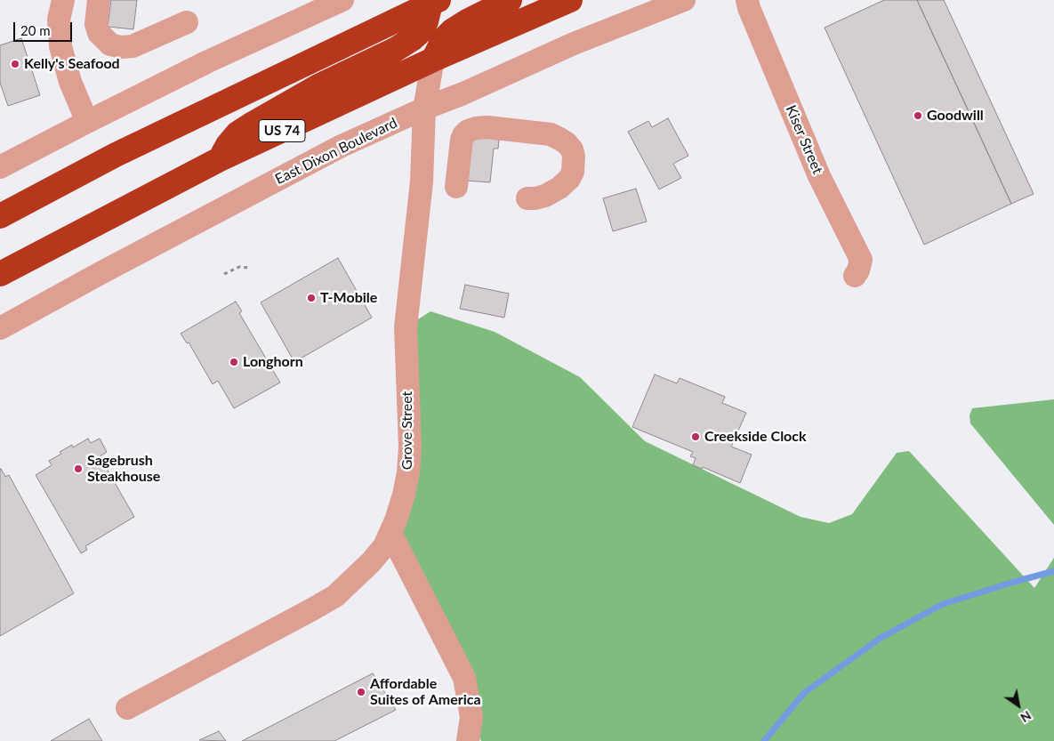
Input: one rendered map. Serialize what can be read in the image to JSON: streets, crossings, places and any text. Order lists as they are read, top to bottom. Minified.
{"streets":{"highway":["US 74"],"street":["Kiser Street","East Dixon Boulevard","Grove Street"]},"crossings":[["US 74","Grove Street"],["East Dixon Boulevard","Grove Street"]],"places":["Kelly's Seafood","Goodwill","T-Mobile","Longhorn","Creekside Clock","Sagebrush Steakhouse","Affordable Suites of America"],"scale_bar":"20 m","north":"bottom right"}
